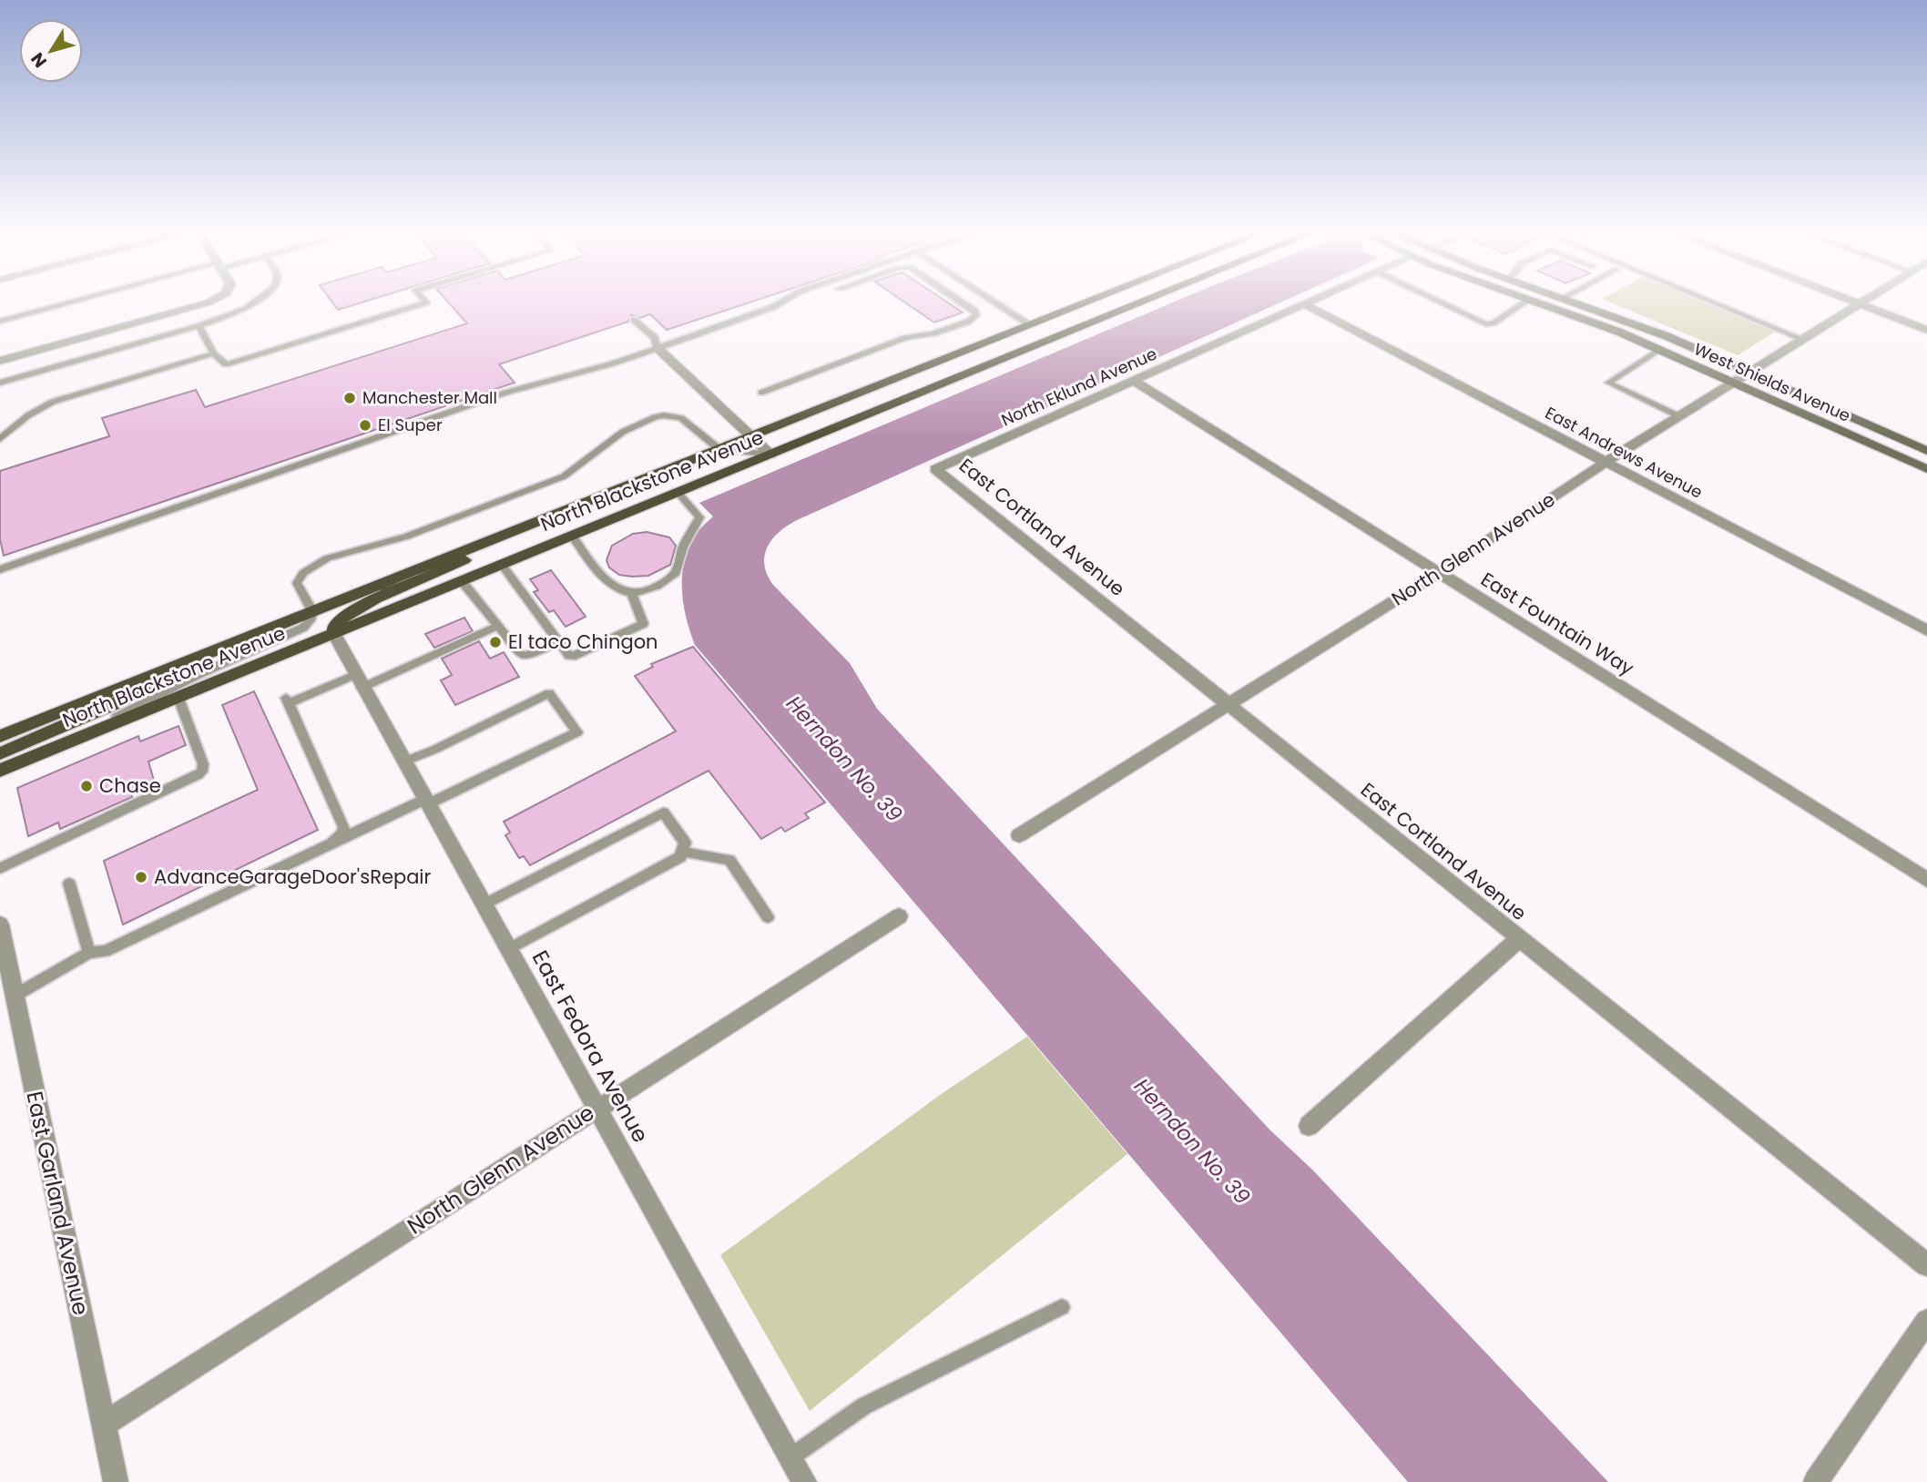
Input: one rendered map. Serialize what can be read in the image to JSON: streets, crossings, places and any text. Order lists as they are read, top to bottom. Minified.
{"streets":{"main road":["West Shields Avenue","North Blackstone Avenue"],"street":["North Eklund Avenue","East Andrews Avenue","East Cortland Avenue","North Glenn Avenue","East Fountain Way","East Fedora Avenue","East Garland Avenue"]},"crossings":[["West Shields Avenue","North Glenn Avenue"],["North Eklund Avenue","East Andrews Avenue"],["North Eklund Avenue","East Cortland Avenue"],["North Eklund Avenue","East Fountain Way"],["East Andrews Avenue","North Glenn Avenue"],["North Blackstone Avenue","East Fedora Avenue"],["East Cortland Avenue","North Glenn Avenue"],["North Glenn Avenue","East Fountain Way"],["North Glenn Avenue","East Fedora Avenue"],["North Glenn Avenue","East Garland Avenue"]],"water":["Herndon No. 39"],"places":["Manchester Mall","El Super","El taco Chingon","Chase","AdvanceGarageDoor'sRepair"],"north":"bottom left"}
